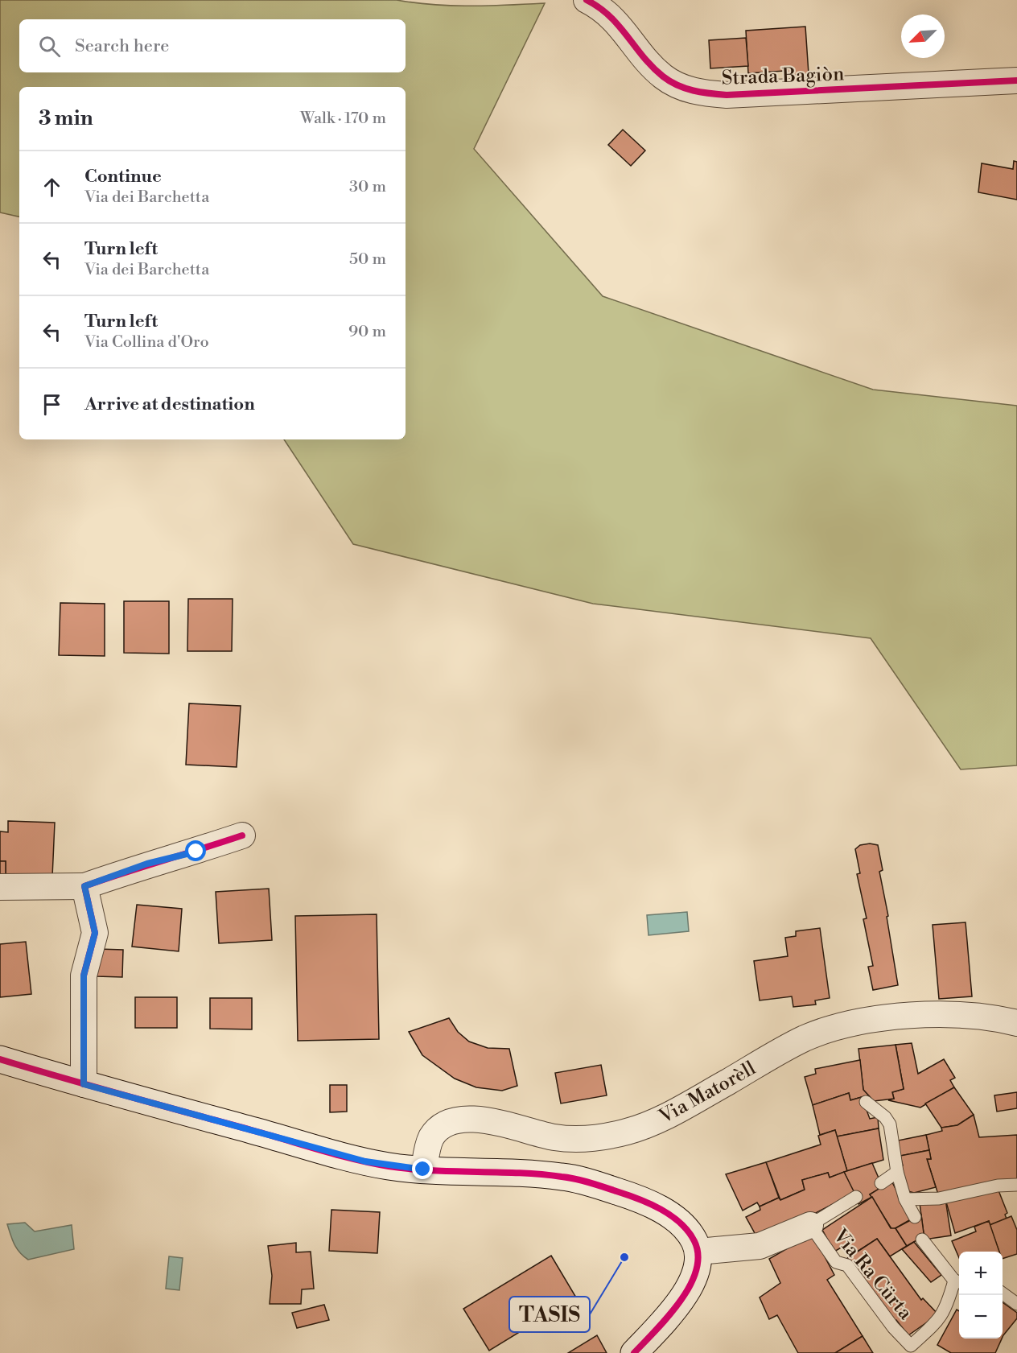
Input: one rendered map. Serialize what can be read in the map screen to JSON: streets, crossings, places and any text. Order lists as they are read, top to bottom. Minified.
{"streets":{"street":["Strada Bagiòn","Via Matorèll"],"lane":["Via Ra Cürta"]},"places":["TASIS"],"north":"bottom left","page":{"search":"Search here","heading":["3 min","Walk · 170 m"],"list":[["Continue","Via dei Barchetta","30 m"],["Turn left","Via dei Barchetta","50 m"],["Turn left","Via Collina d'Oro","90 m"],"Arrive at destination"],"map_buttons":["+","−"]}}
